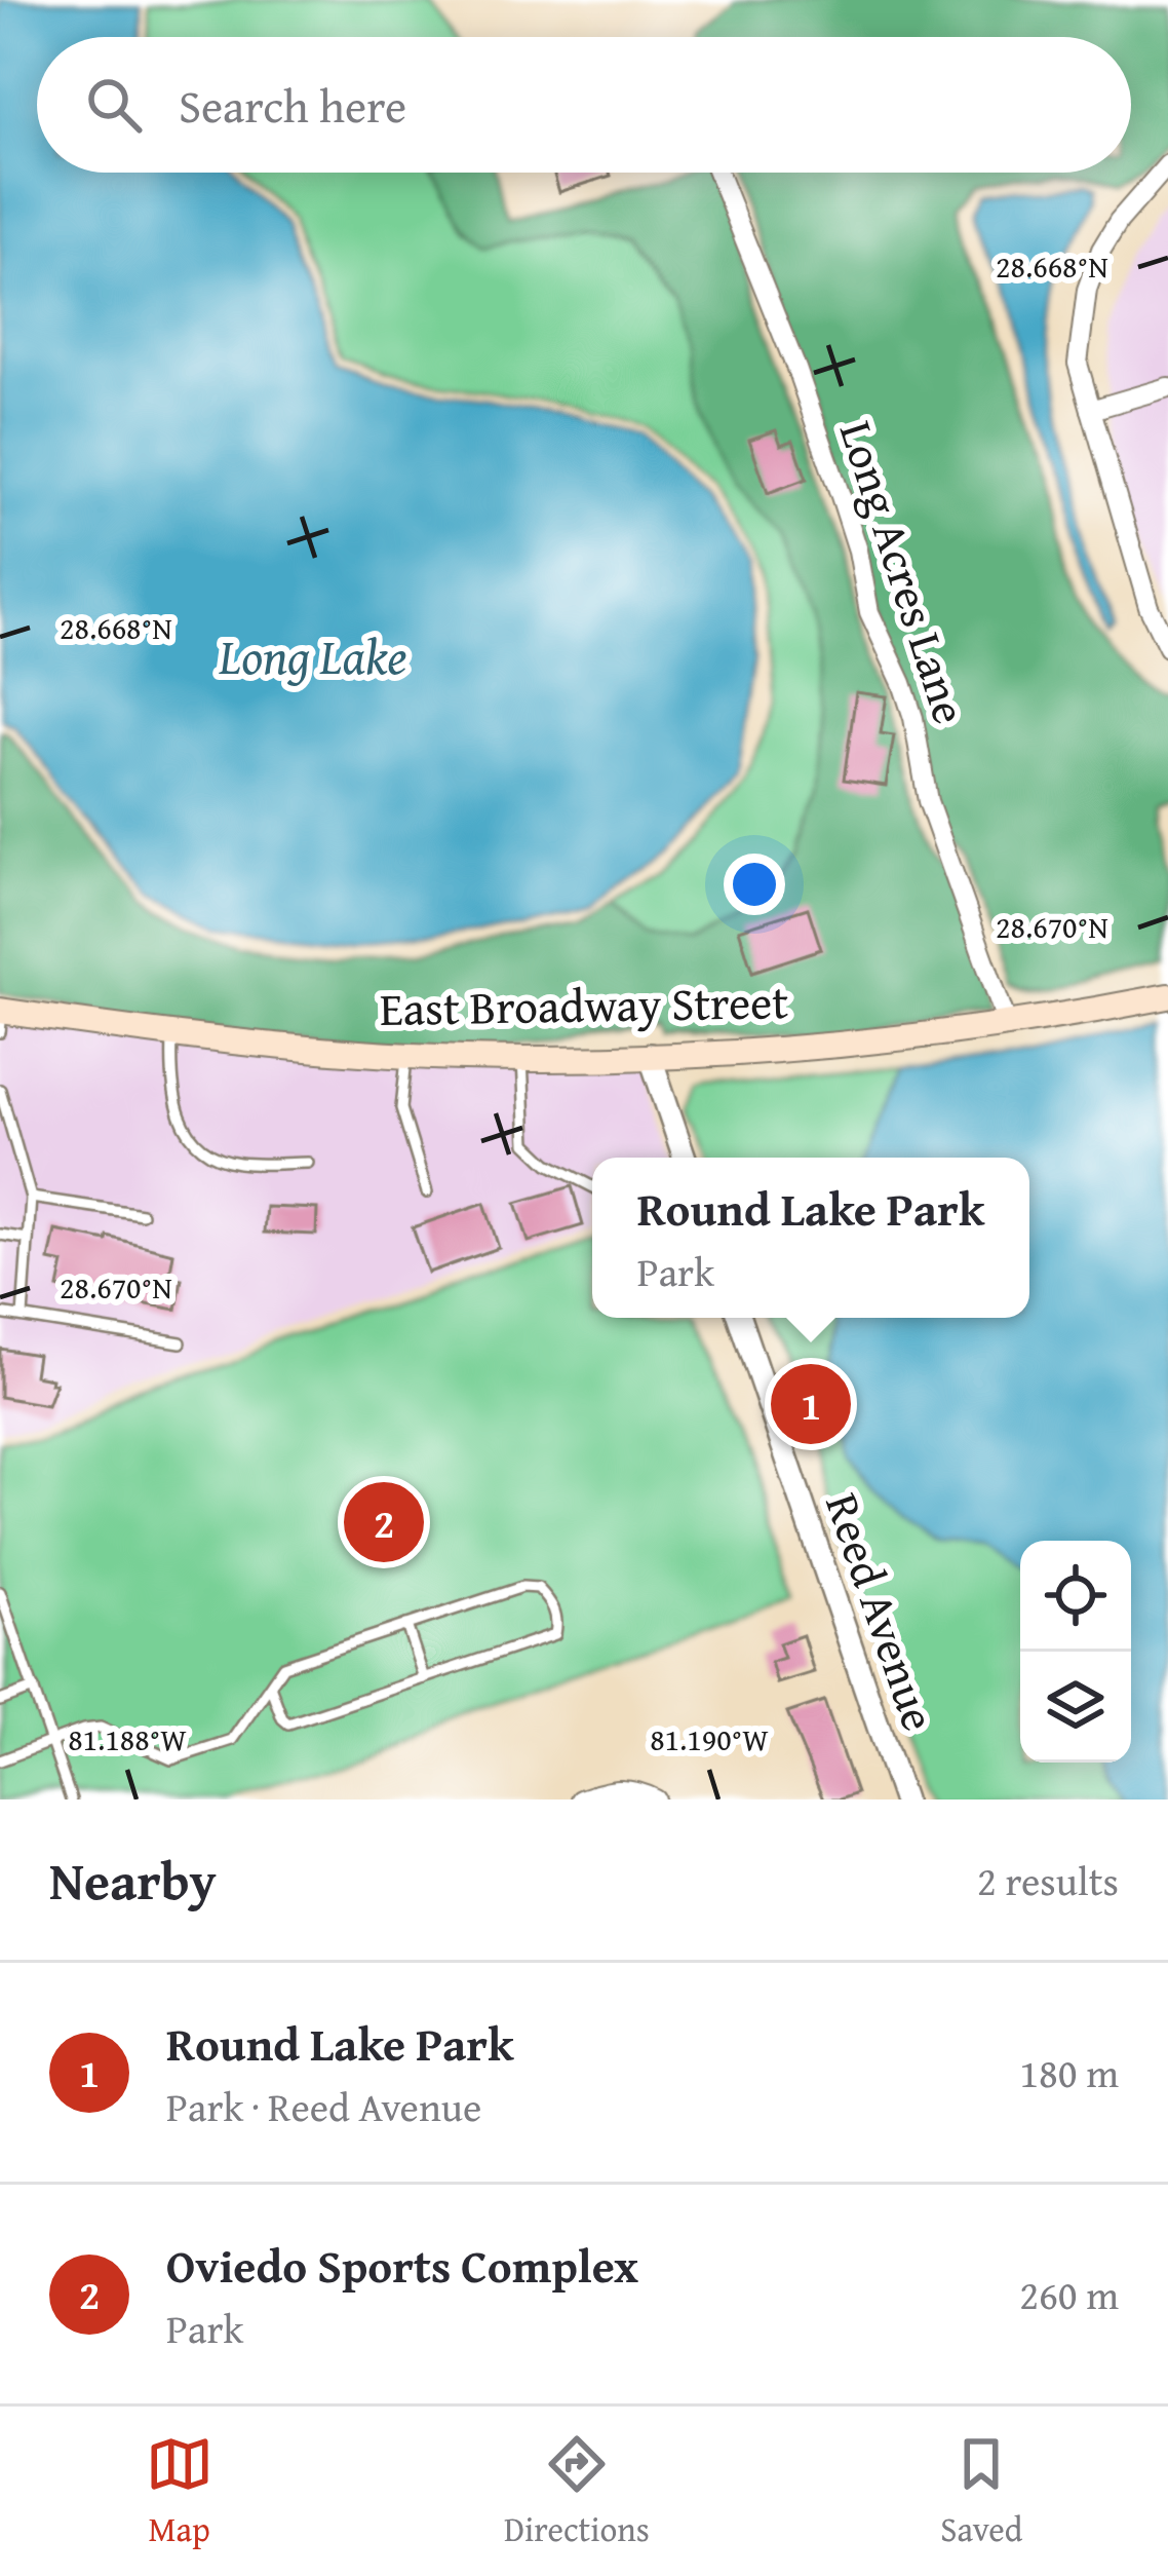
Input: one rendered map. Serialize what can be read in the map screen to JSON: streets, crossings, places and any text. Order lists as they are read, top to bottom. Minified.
{"streets":{"main road":["East Broadway Street"],"street":["Long Acres Lane","Reed Avenue"]},"crossings":[["Long Acres Lane","East Broadway Street"]],"water":["Long Lake"],"page":{"search":"Search here","popup":["Round Lake Park","Park"],"pins":["1","2"],"heading":["Nearby","2 results"],"list":[{"mark":"1","name":"Round Lake Park","note":"Park · Reed Avenue","value":"180 m"},{"mark":"2","name":"Oviedo Sports Complex","note":"Park","value":"260 m"}],"nav":["Map","Directions","Saved"]},"coordinates":["28.668°N","28.670°N","81.188°W","81.190°W"]}
